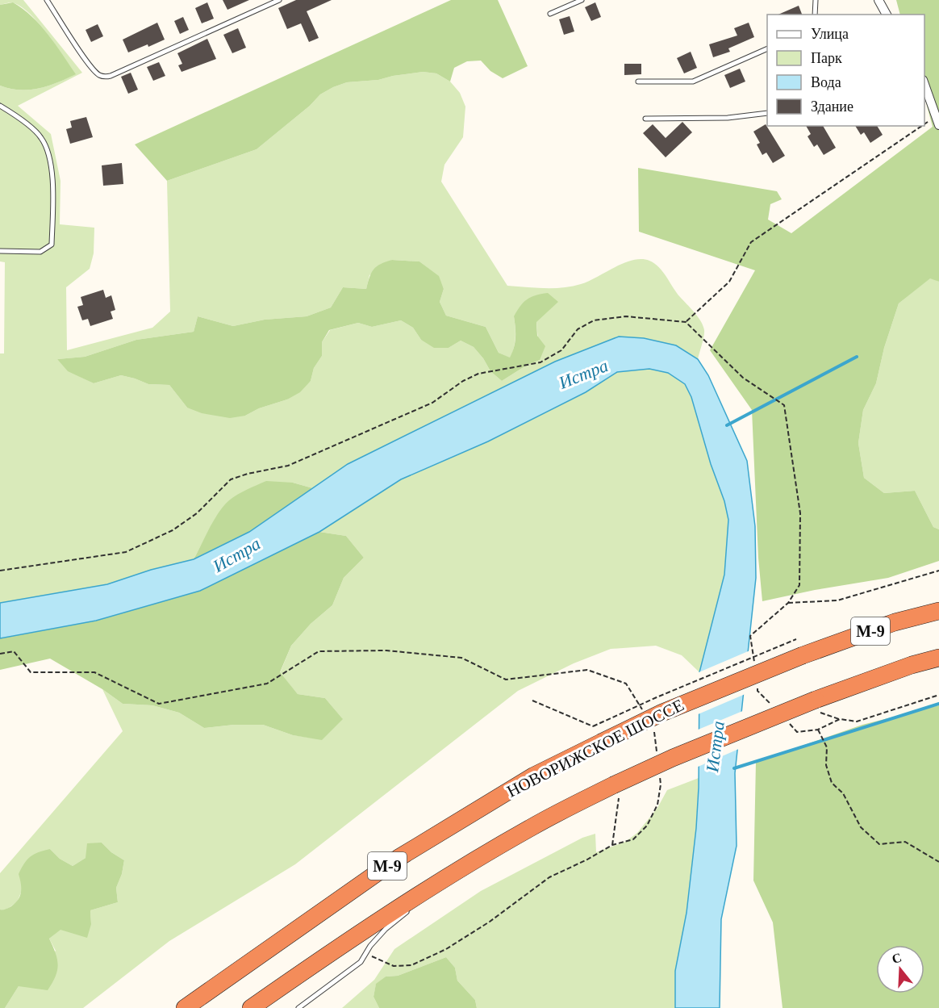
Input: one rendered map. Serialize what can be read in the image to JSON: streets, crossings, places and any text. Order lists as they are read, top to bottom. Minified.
{"streets":{"highway":["М-9","НОВОРИЖСКОЕ ШОССЕ"]},"water":["Истра"],"legend":["Улица","Парк","Вода","Здание"],"north":"top"}
